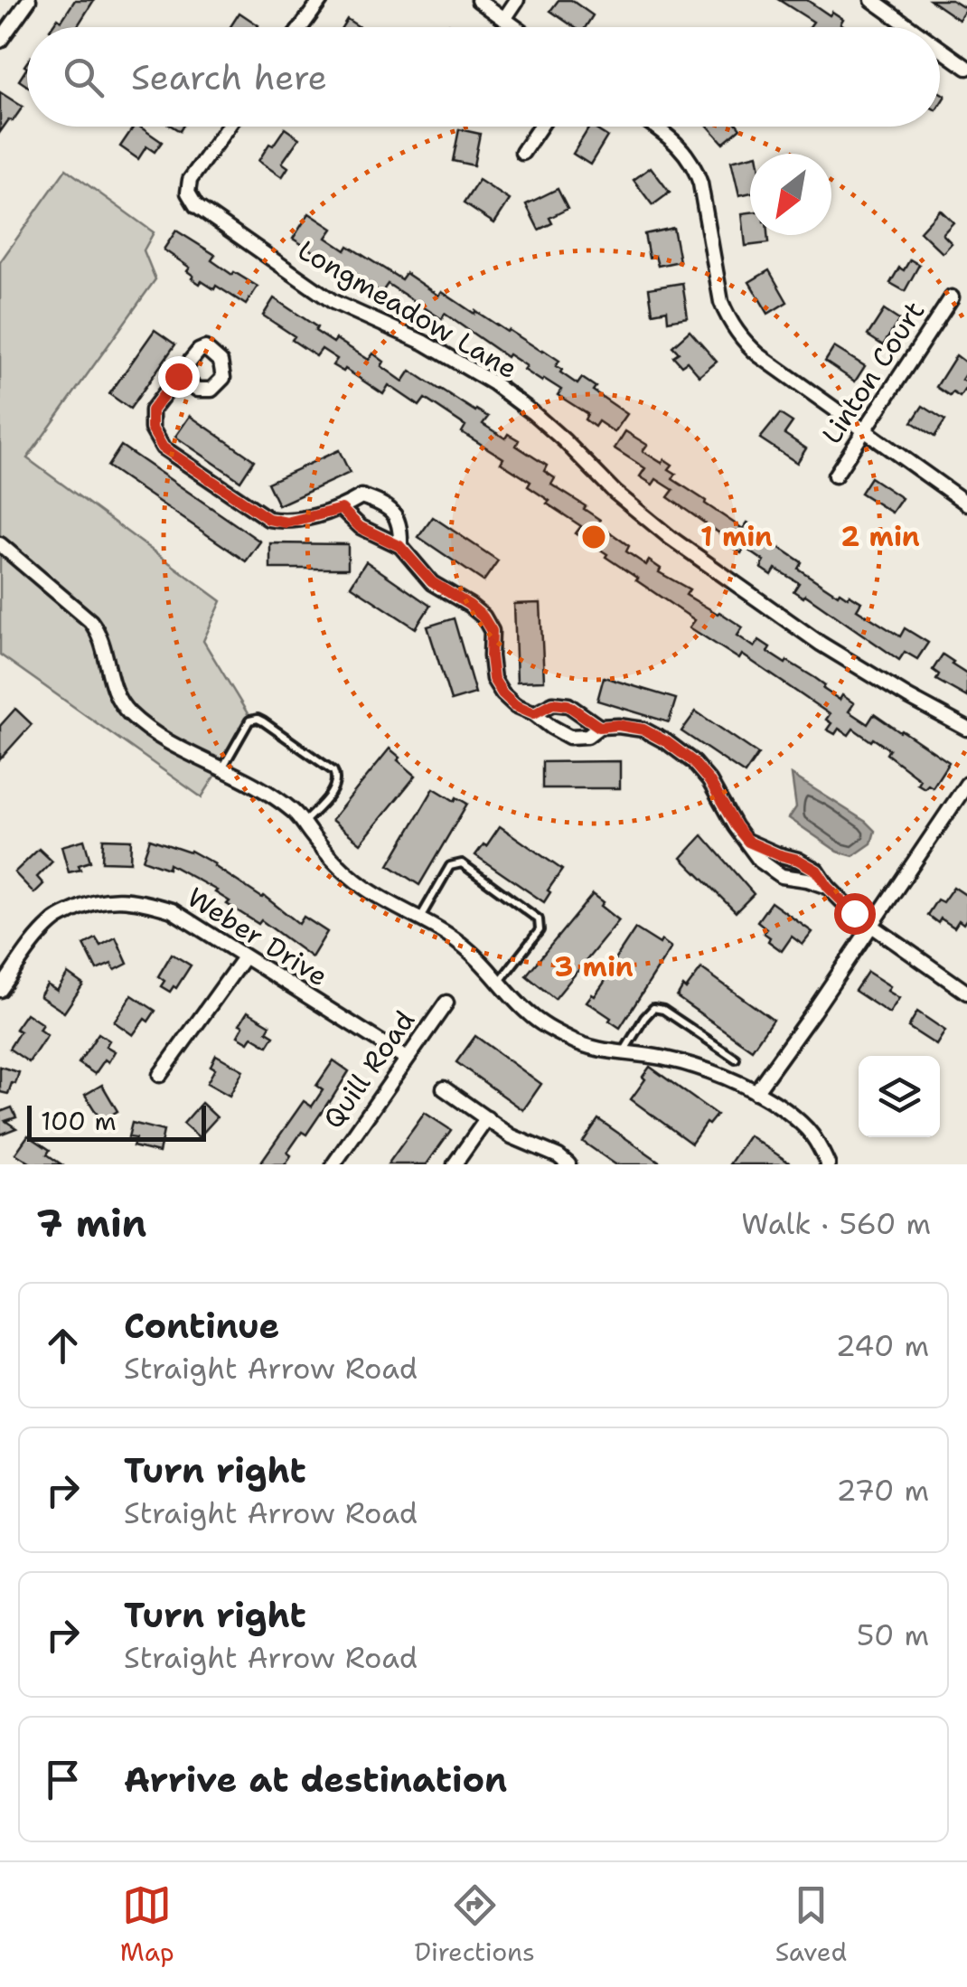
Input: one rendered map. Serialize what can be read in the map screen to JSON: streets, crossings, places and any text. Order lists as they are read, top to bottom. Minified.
{"streets":{"street":["Longmeadow Lane","Linton Court","Weber Drive","Quill Road"]},"crossings":[["Weber Drive","Quill Road"]],"scale_bar":"100 m","north":"bottom left","page":{"search":"Search here","scale":"100 m","heading":["7 min","Walk · 560 m"],"list":[["Continue","Straight Arrow Road","240 m"],["Turn right","Straight Arrow Road","270 m"],["Turn right","Straight Arrow Road","50 m"],"Arrive at destination"],"nav":["Map","Directions","Saved"]},"rings":["1 min","2 min","3 min"]}
